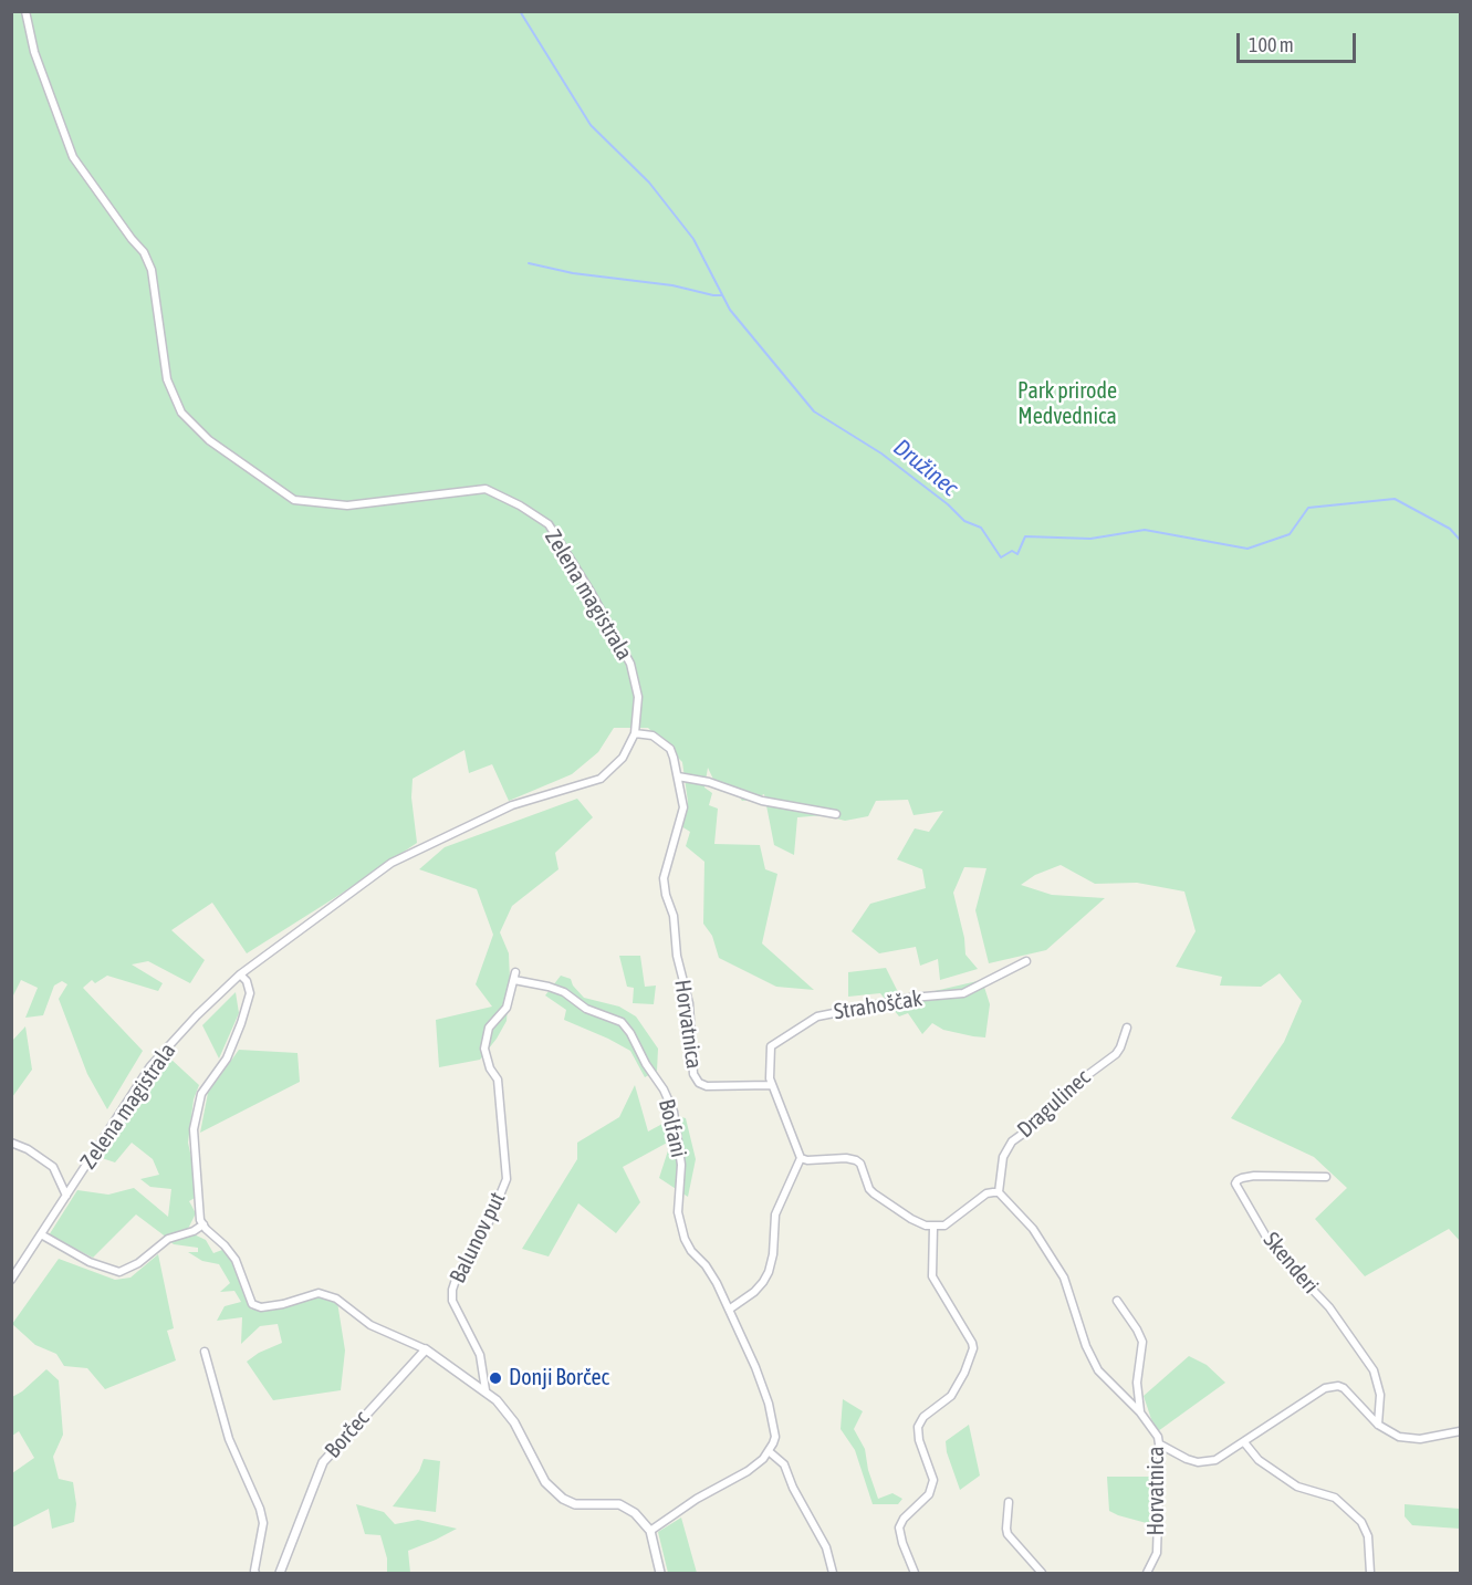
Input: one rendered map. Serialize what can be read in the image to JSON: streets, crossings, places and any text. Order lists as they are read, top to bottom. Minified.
{"streets":{"street":["Zelena magistrala","Strahoščak","Horvatnica","Dragulinec","Bolfani","Balunov put","Skenderi","Borčec"]},"crossings":[["Zelena magistrala","Horvatnica"],["Strahoščak","Horvatnica"],["Horvatnica","Dragulinec"],["Bolfani","Balunov put"]],"water":["Družinec"],"parks":["Park prirode Medvednica"],"places":["Donji Borčec"],"scale_bar":"100 m"}
